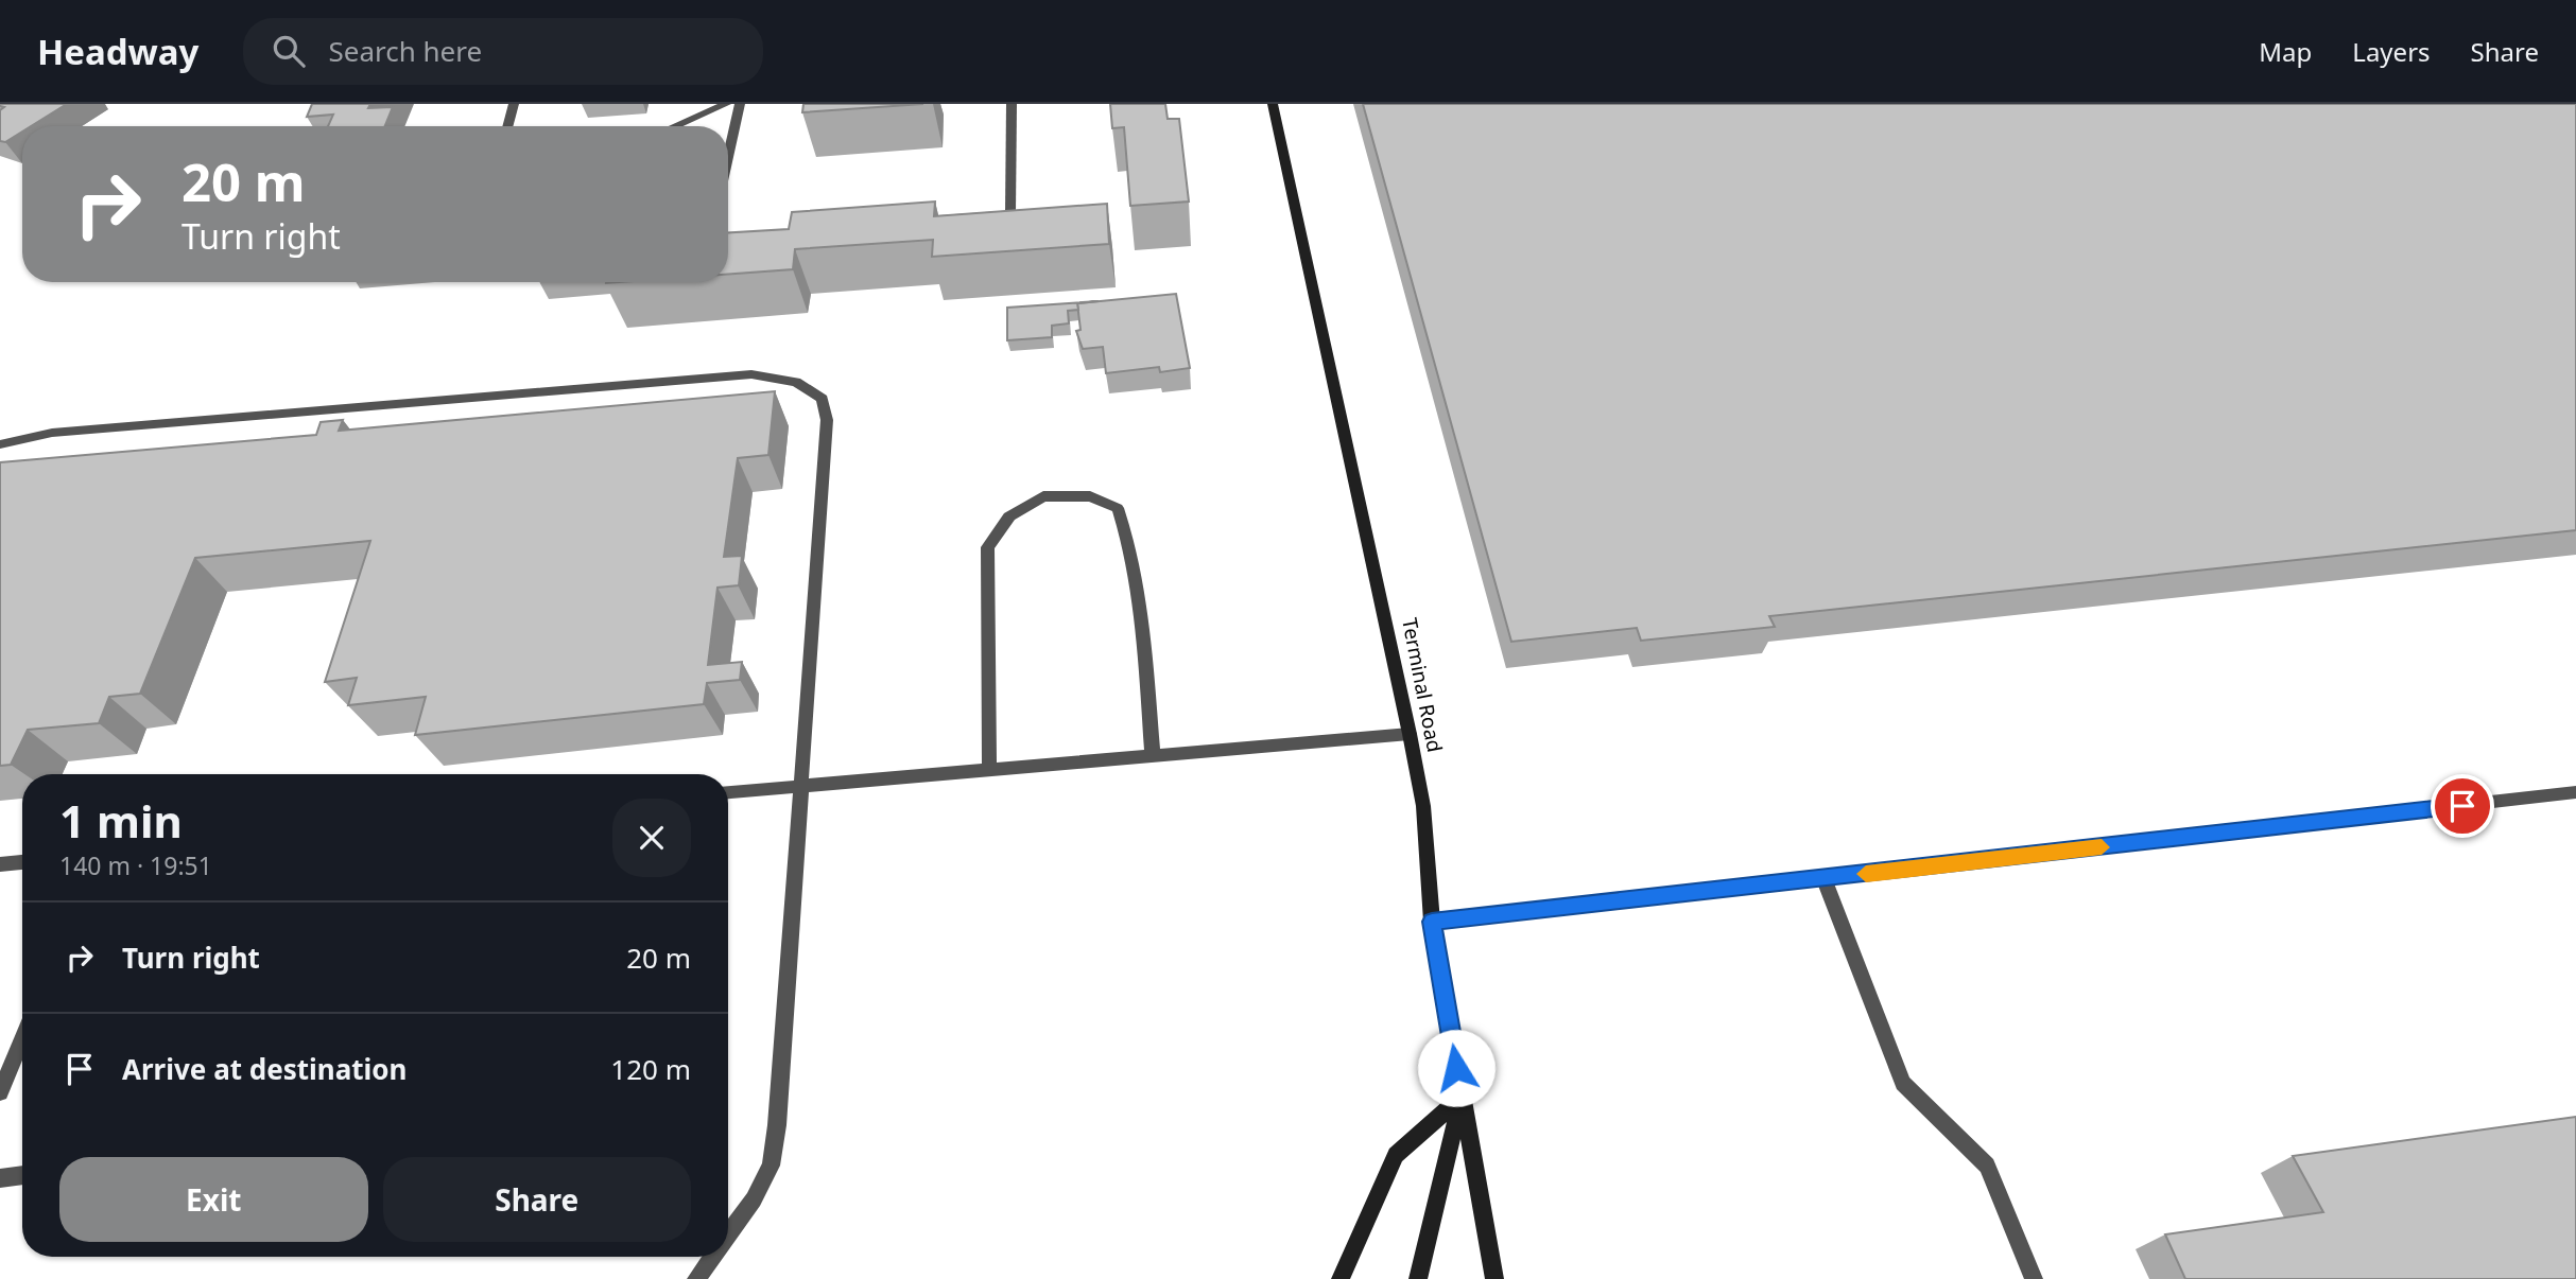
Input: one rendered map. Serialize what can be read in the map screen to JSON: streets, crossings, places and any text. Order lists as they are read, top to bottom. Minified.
{"streets":{"main road":["Terminal Road"]},"page":{"header":"Headway","search":"Search here","nav":["Map","Layers","Share"],"turn":["20 m","Turn right"],"heading":["1 min","140 m · 19:51"],"list":[{"name":"Turn right","value":"20 m"},{"name":"Arrive at destination","value":"120 m"}],"buttons":["Exit","Share"]}}
